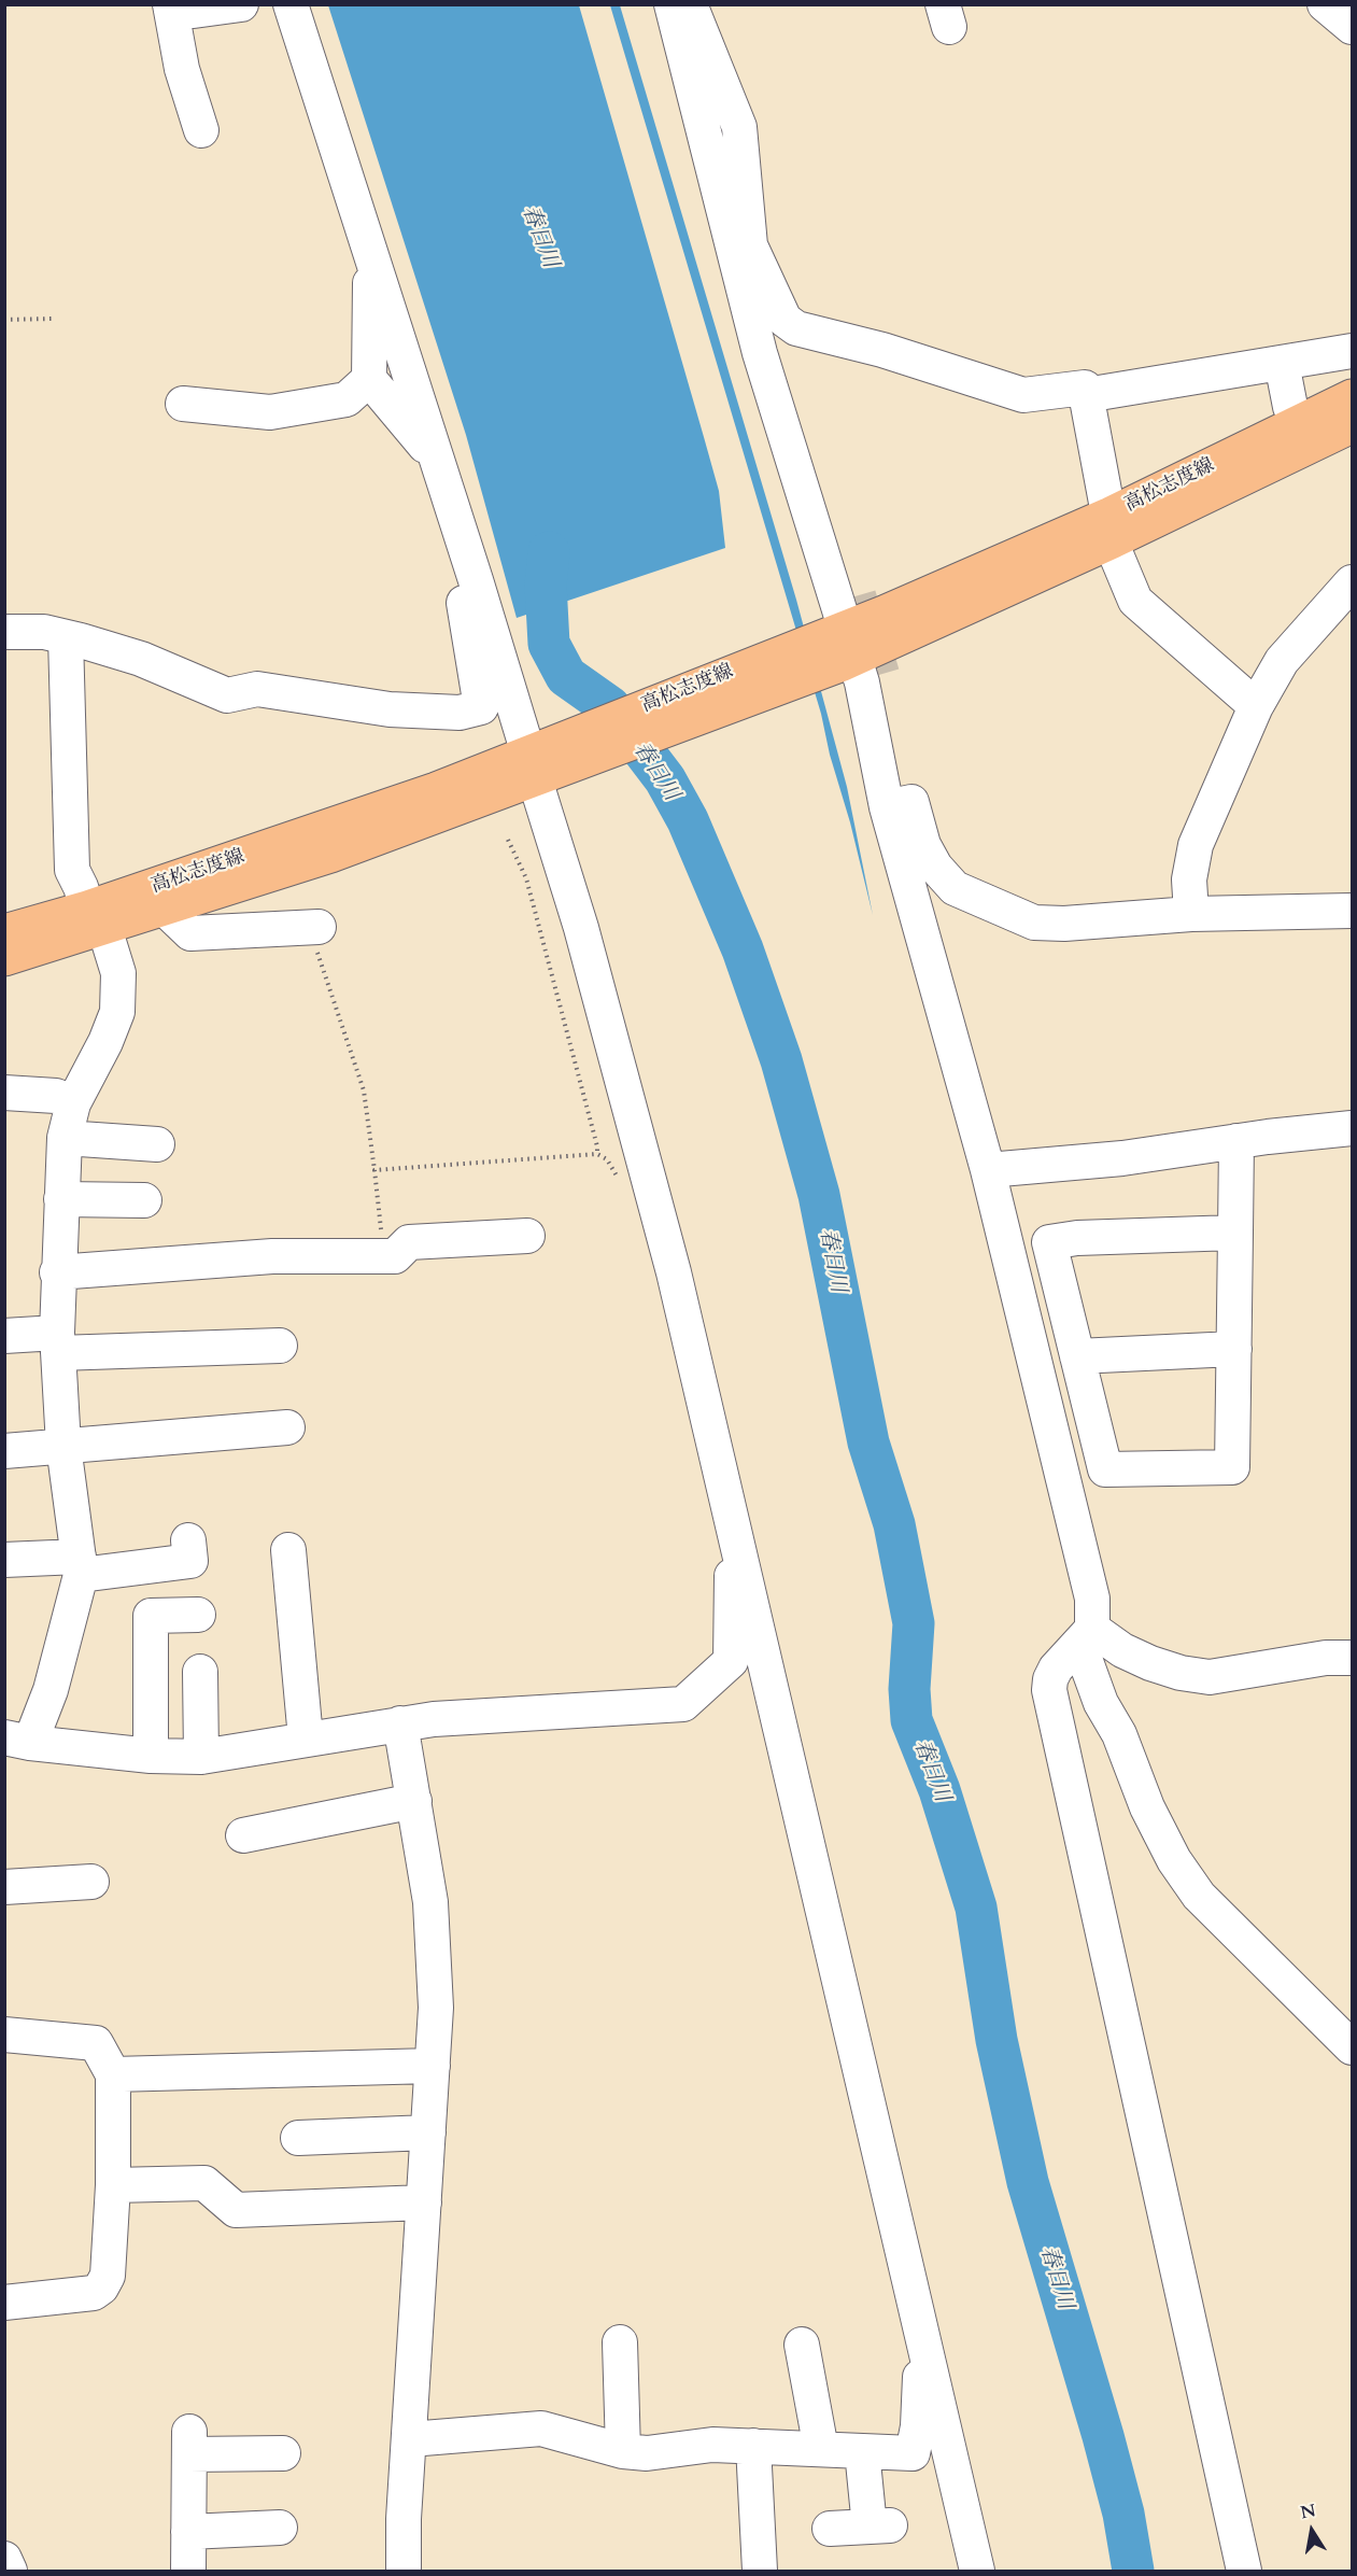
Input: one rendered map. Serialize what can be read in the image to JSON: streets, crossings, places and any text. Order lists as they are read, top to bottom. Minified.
{"streets":{"main road":["高松志度線"]},"water":["春日川"],"north":"top"}
